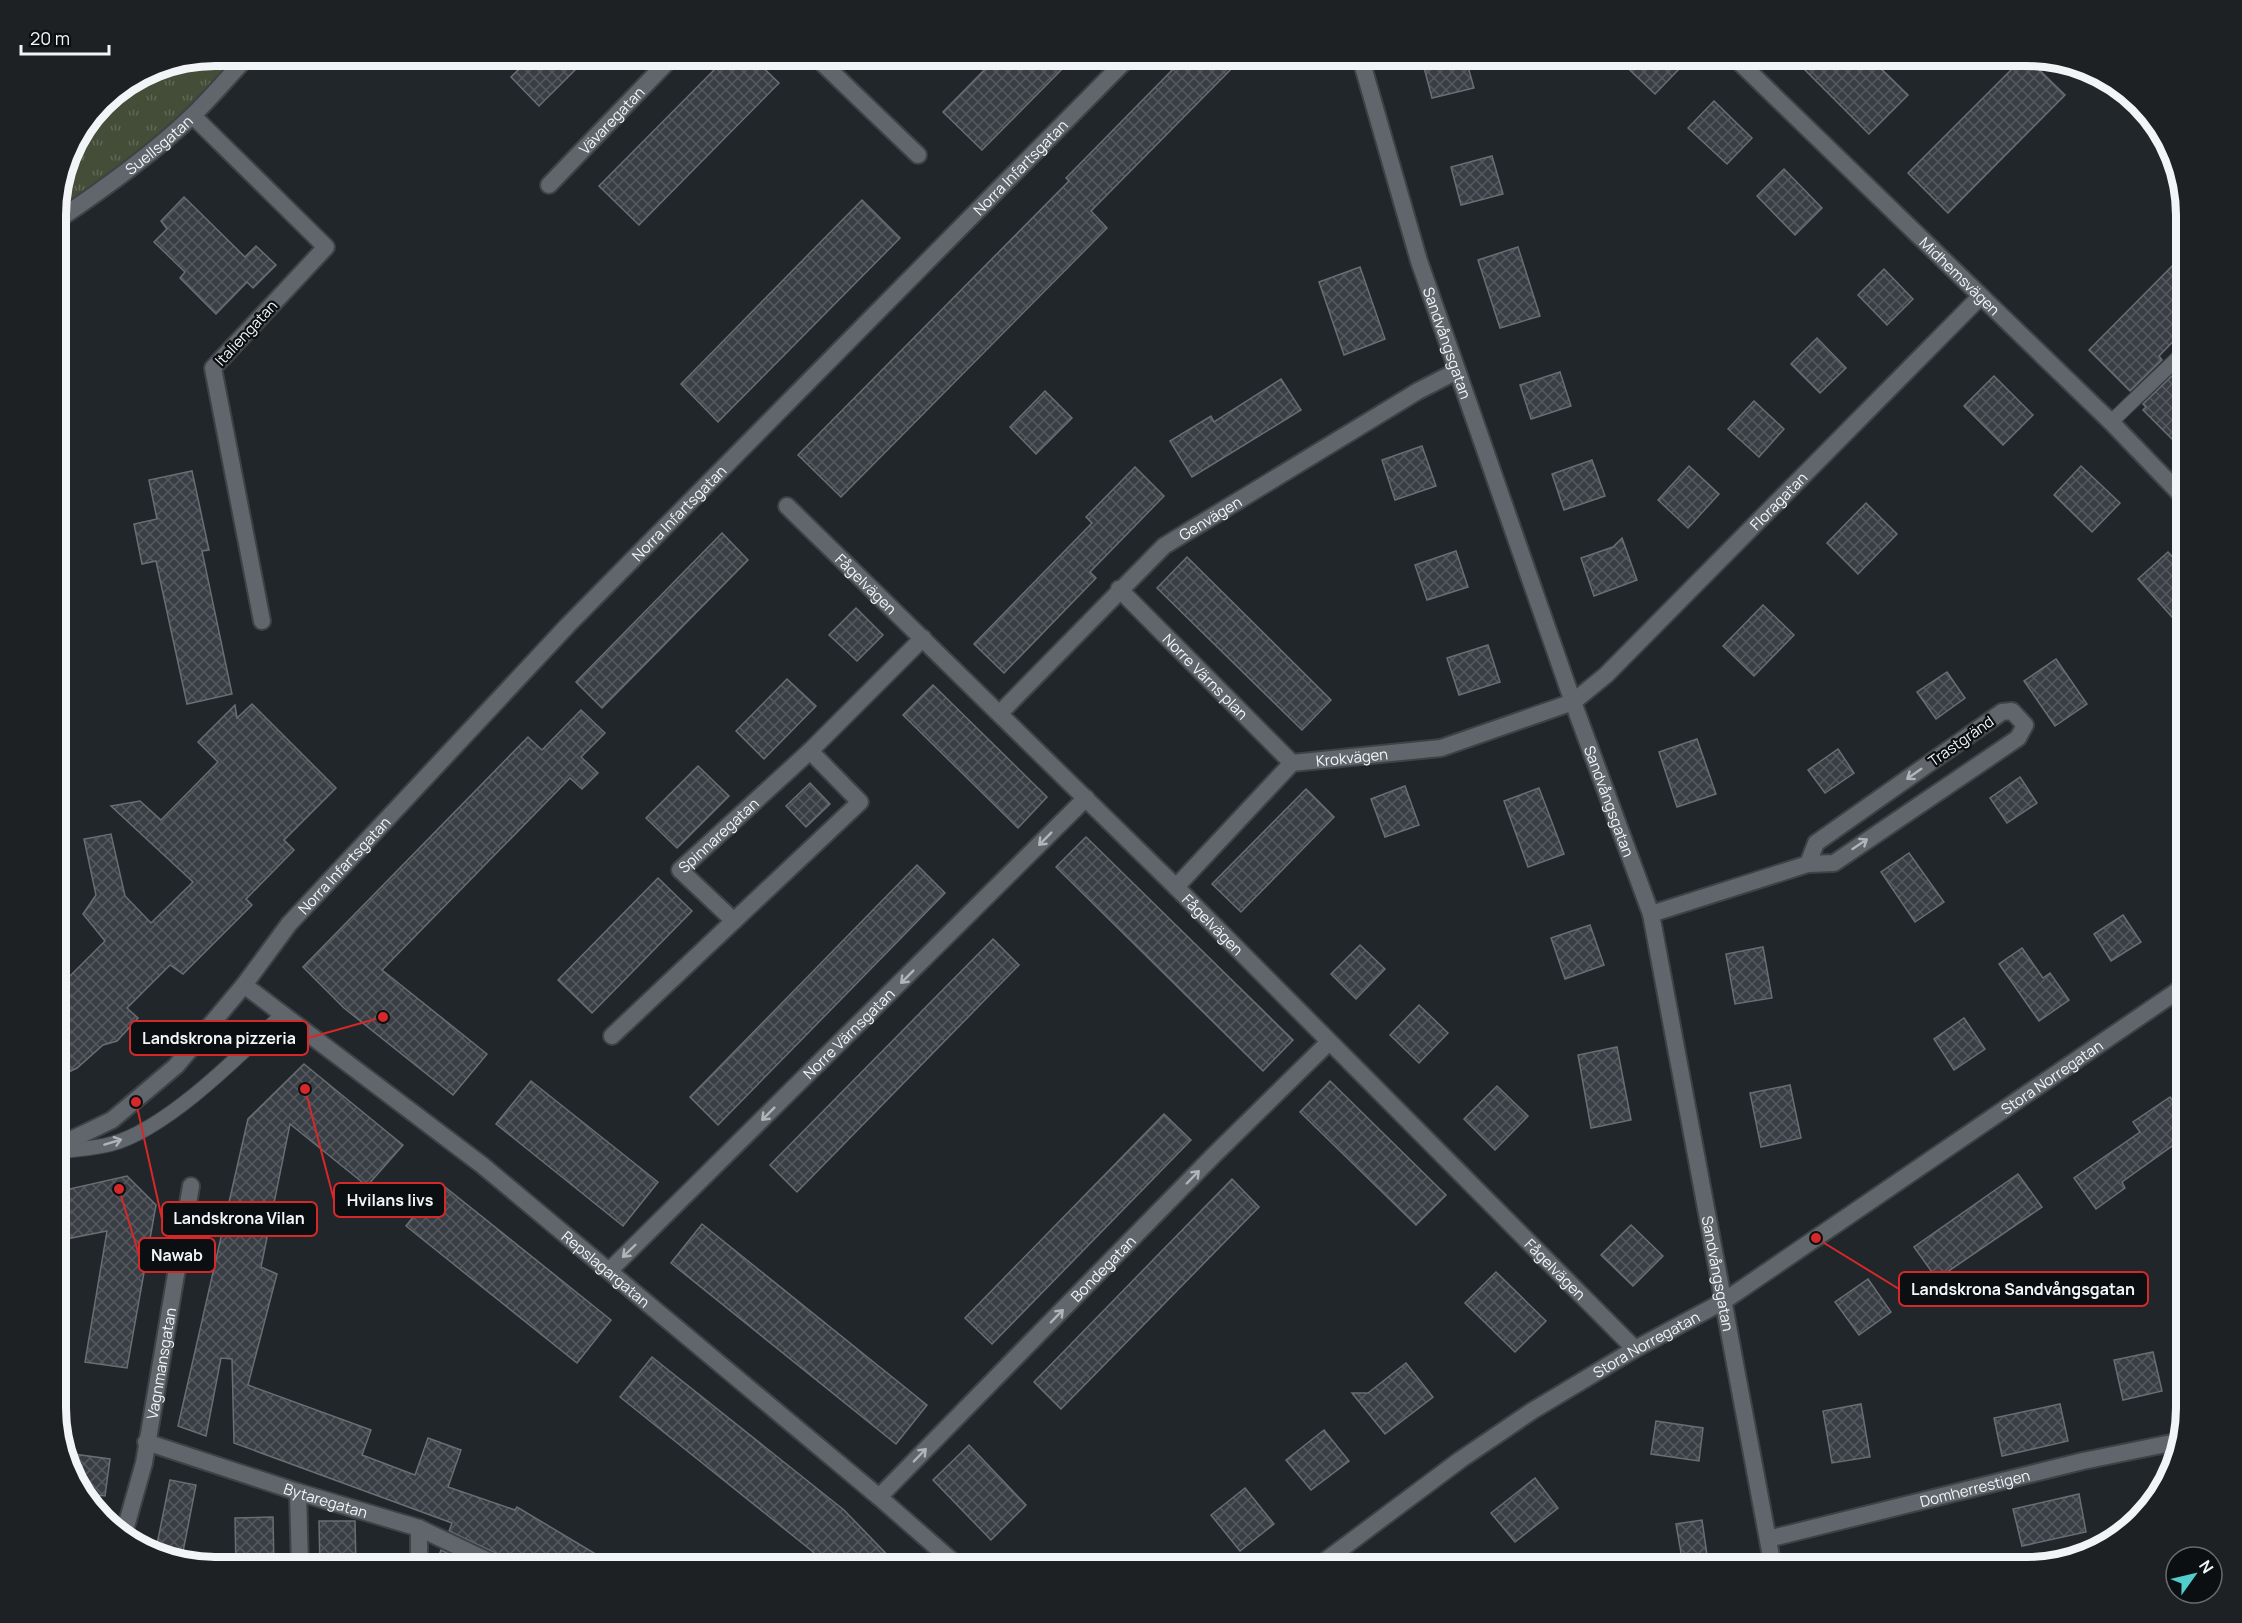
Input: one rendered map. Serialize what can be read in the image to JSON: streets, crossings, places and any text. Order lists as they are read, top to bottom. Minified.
{"streets":{"street":["Vävaregatan","Suellsgatan","Norra Infartsgatan","Midhemsvägen","Italiengatan","Sandvångsgatan","Floragatan","Genvägen","Fågelvägen","Norre Värns plan","Trastgränd","Krokvägen","Spinnaregatan","Norre Värnsgatan","Stora Norregatan","Repslagargatan","Bondegatan","Vagnmansgatan","Domherrestigen","Bytaregatan"]},"crossings":[["Suellsgatan","Italiengatan"],["Norra Infartsgatan","Repslagargatan"],["Midhemsvägen","Floragatan"],["Sandvångsgatan","Floragatan"],["Sandvångsgatan","Genvägen"],["Sandvångsgatan","Krokvägen"],["Sandvångsgatan","Stora Norregatan"],["Sandvångsgatan","Domherrestigen"],["Floragatan","Krokvägen"],["Genvägen","Fågelvägen"],["Genvägen","Norre Värns plan"],["Fågelvägen","Spinnaregatan"],["Fågelvägen","Norre Värnsgatan"],["Fågelvägen","Stora Norregatan"],["Fågelvägen","Bondegatan"],["Norre Värns plan","Krokvägen"],["Norre Värnsgatan","Repslagargatan"],["Repslagargatan","Bondegatan"],["Vagnmansgatan","Bytaregatan"]],"one_way":["Norre Värnsgatan","Bondegatan"],"places":["Landskrona pizzeria","Hvilans livs","Landskrona Vilan","Nawab","Landskrona Sandvångsgatan"],"scale_bar":"20 m","north":"top right"}
